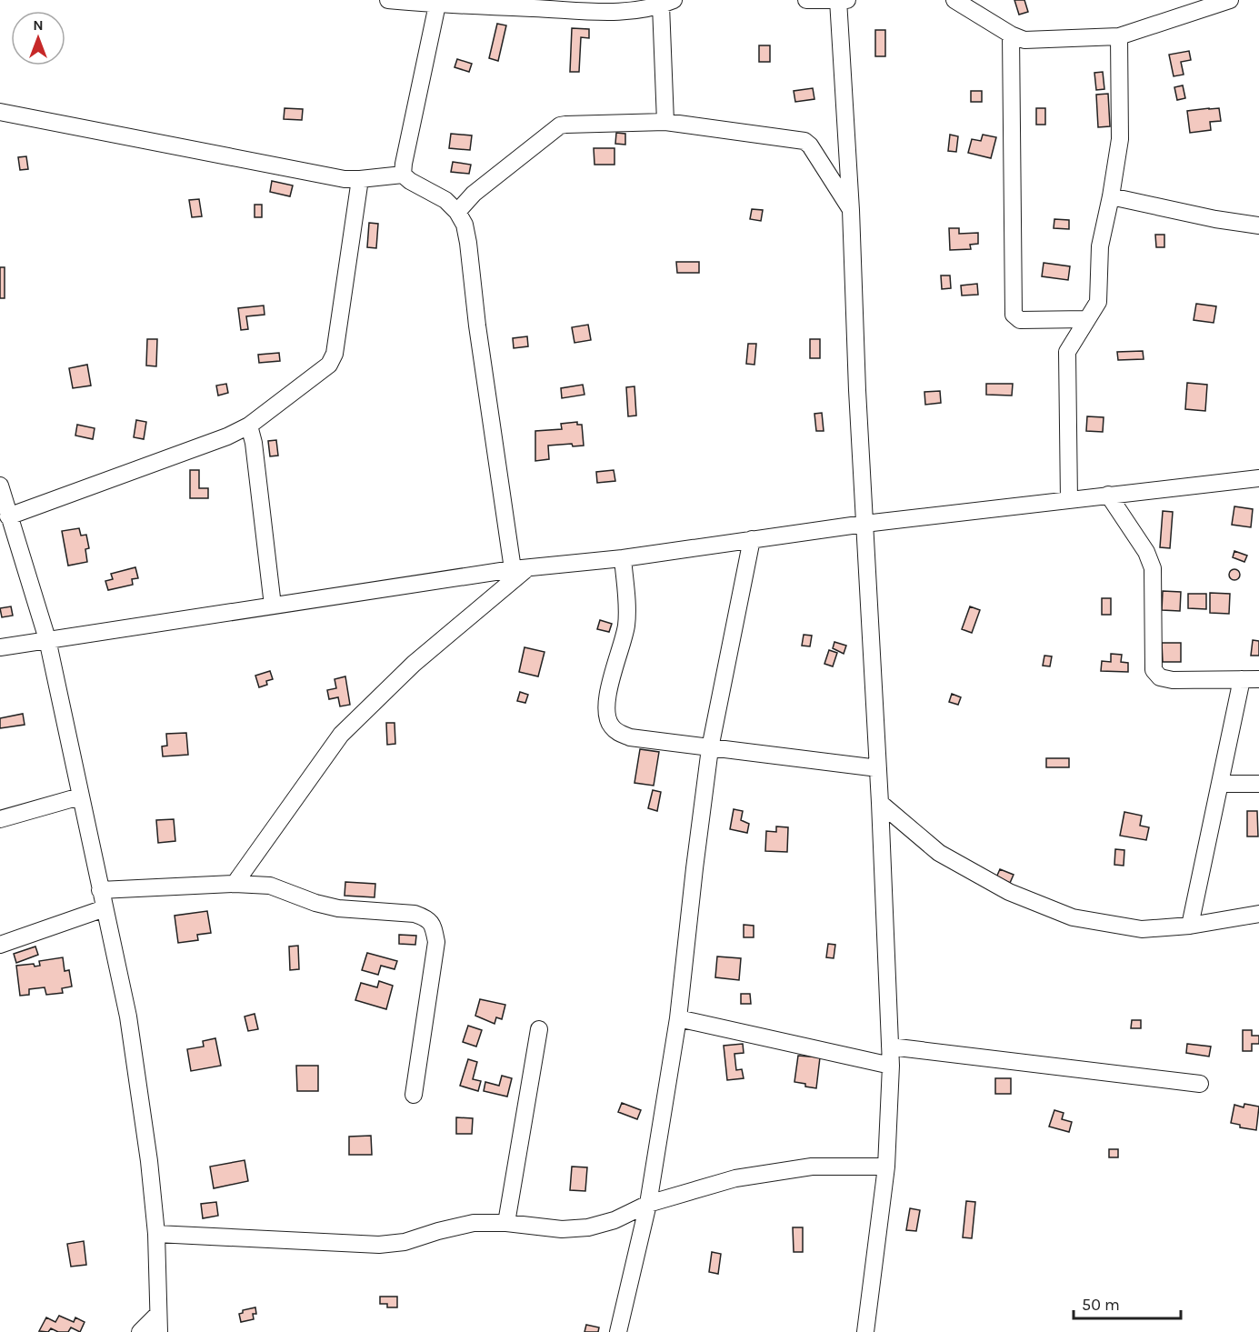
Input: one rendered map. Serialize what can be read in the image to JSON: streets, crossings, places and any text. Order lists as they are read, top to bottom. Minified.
{"scale_bar":"50 m","north":"top"}
